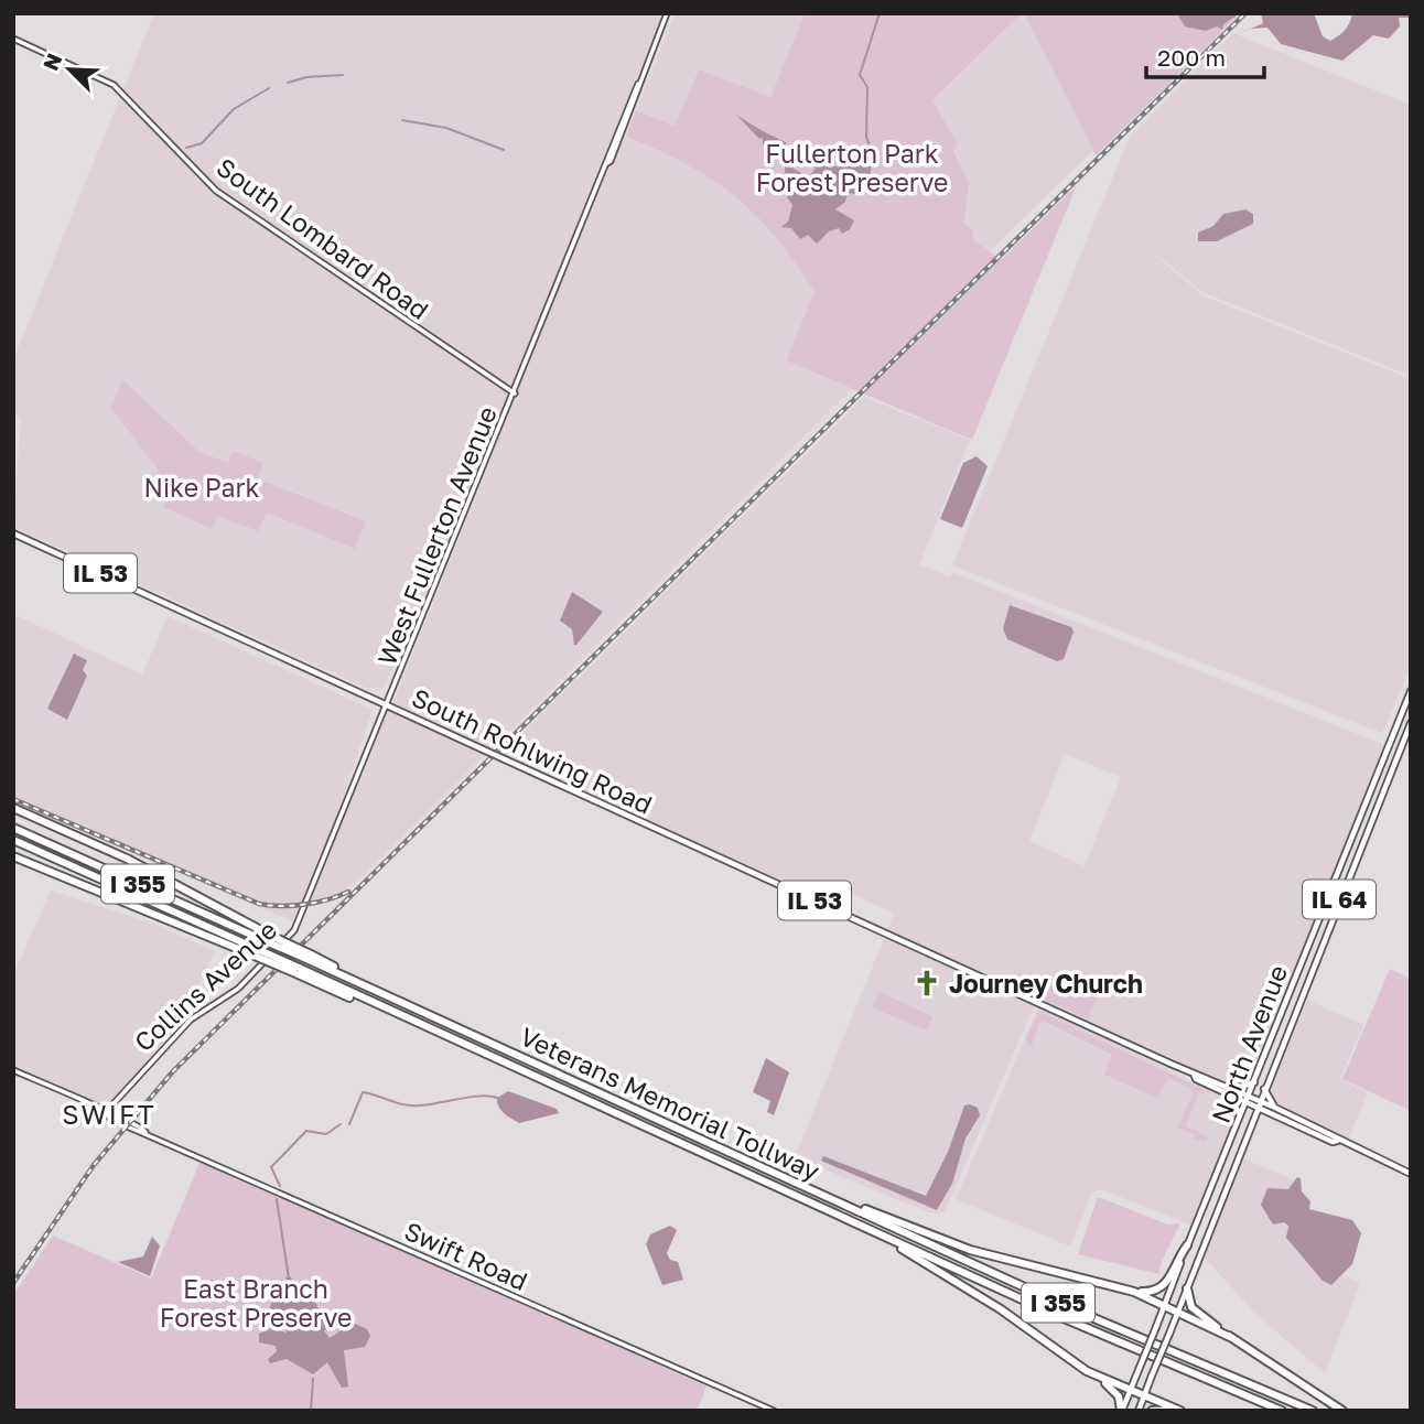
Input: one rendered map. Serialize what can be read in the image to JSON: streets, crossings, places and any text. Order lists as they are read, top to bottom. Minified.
{"streets":{"highway":["I 355","Veterans Memorial Tollway"],"main road":["IL 53","South Rohlwing Road","IL 64","North Avenue"],"street":["South Lombard Road","West Fullerton Avenue","Collins Avenue","Swift Road"]},"crossings":[["South Lombard Road","West Fullerton Avenue"],["West Fullerton Avenue","South Rohlwing Road"],["West Fullerton Avenue","Collins Avenue"],["IL 53","South Rohlwing Road"],["IL 53","North Avenue"],["Collins Avenue","Swift Road"]],"districts":["SWIFT"],"parks":["Fullerton Park Forest Preserve","Nike Park","East Branch Forest Preserve"],"places":{"church":["Journey Church"]},"scale_bar":"200 m","north":"top left"}
